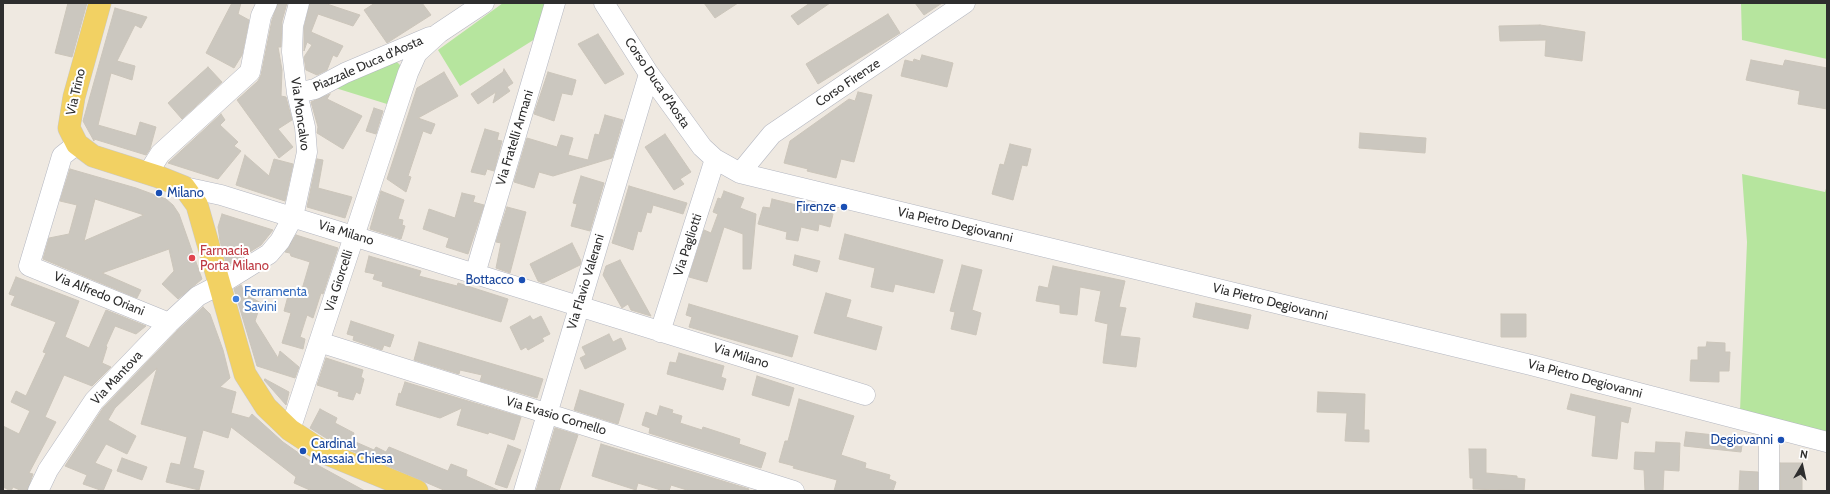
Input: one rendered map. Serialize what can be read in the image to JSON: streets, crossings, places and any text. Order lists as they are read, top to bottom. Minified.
{"streets":{"main road":["Via Trino","Via Milano"],"street":["Piazzale Duca d'Aosta","Corso Duca d'Aosta","Corso Firenze","Via Moncalvo","Via Fratelli Armani","Via Pietro Degiovanni","Via Pagliotti","Via Giorcelli","Via Flavio Valerani","Via Alfredo Oriani","Via Mantova","Via Evasio Comello"]},"crossings":[["Piazzale Duca d'Aosta","Via Moncalvo"],["Piazzale Duca d'Aosta","Via Giorcelli"],["Corso Duca d'Aosta","Via Pietro Degiovanni"],["Corso Duca d'Aosta","Via Pagliotti"],["Corso Duca d'Aosta","Via Flavio Valerani"],["Corso Firenze","Via Pietro Degiovanni"],["Via Trino","Via Milano"],["Via Trino","Via Alfredo Oriani"],["Via Moncalvo","Via Milano"],["Via Moncalvo","Via Mantova"],["Via Fratelli Armani","Via Milano"],["Via Pietro Degiovanni","Via Pagliotti"],["Via Milano","Via Pagliotti"],["Via Milano","Via Giorcelli"],["Via Milano","Via Flavio Valerani"],["Via Milano","Via Alfredo Oriani"],["Via Giorcelli","Via Evasio Comello"],["Via Flavio Valerani","Via Evasio Comello"],["Via Alfredo Oriani","Via Mantova"]],"places":["Milano","Firenze","Farmacia Porta Milano","Bottacco","Ferramenta Savini","Degiovanni","Cardinal Massaia Chiesa"],"north":"top"}
